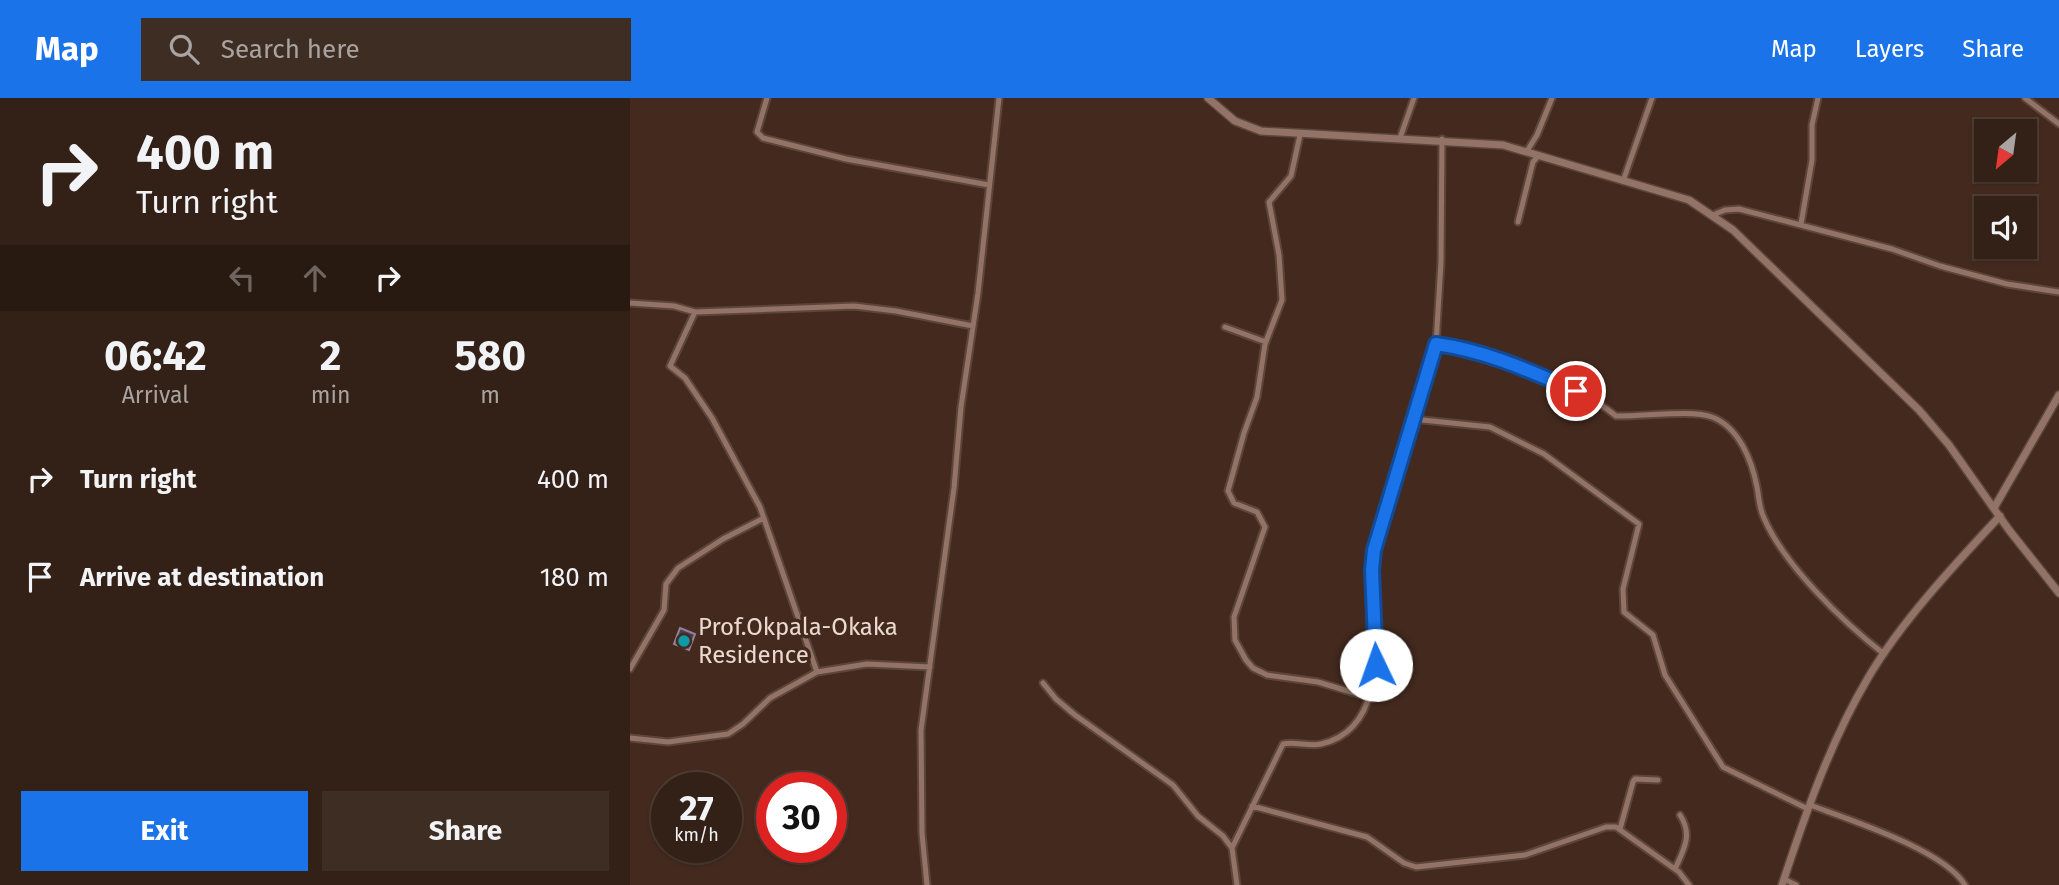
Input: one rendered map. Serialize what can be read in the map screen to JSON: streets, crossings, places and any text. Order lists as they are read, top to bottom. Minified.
{"places":["Prof.Okpala-Okaka Residence"],"north":"bottom left","page":{"header":"Map","search":"Search here","nav":["Map","Layers","Share"],"turn":["400 m","Turn right"],"eta":["06:42","Arrival","2","min","580","m"],"list":[{"name":"Turn right","value":"400 m"},{"name":"Arrive at destination","value":"180 m"}],"speed":"27 km/h","limit":"30","buttons":["Exit","Share"]}}
